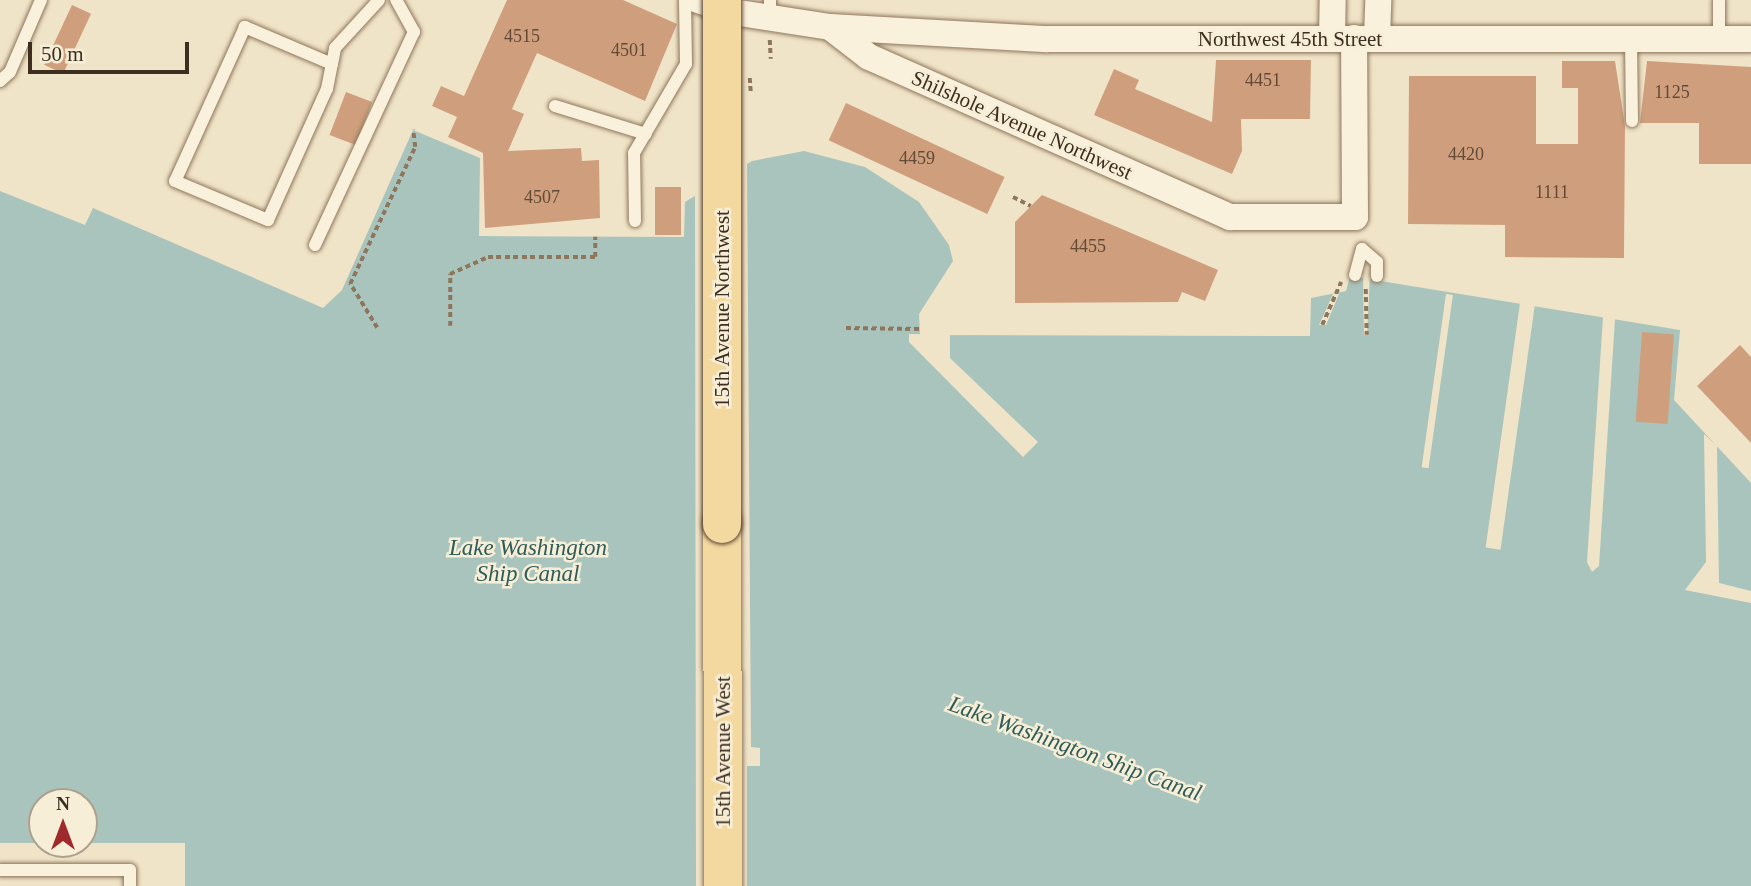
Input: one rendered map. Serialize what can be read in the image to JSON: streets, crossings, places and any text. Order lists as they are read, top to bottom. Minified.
{"streets":{"main road":["15th Avenue Northwest","15th Avenue West"],"street":["Northwest 45th Street","Shilshole Avenue Northwest"]},"crossings":[["Northwest 45th Street","Shilshole Avenue Northwest"],["15th Avenue Northwest","15th Avenue West"]],"water":["Lake Washington Ship Canal"],"house_numbers":["4515","4501","4451","1125","4420","4459","1111","4507","4455"],"scale_bar":"50 m","north":"top"}
